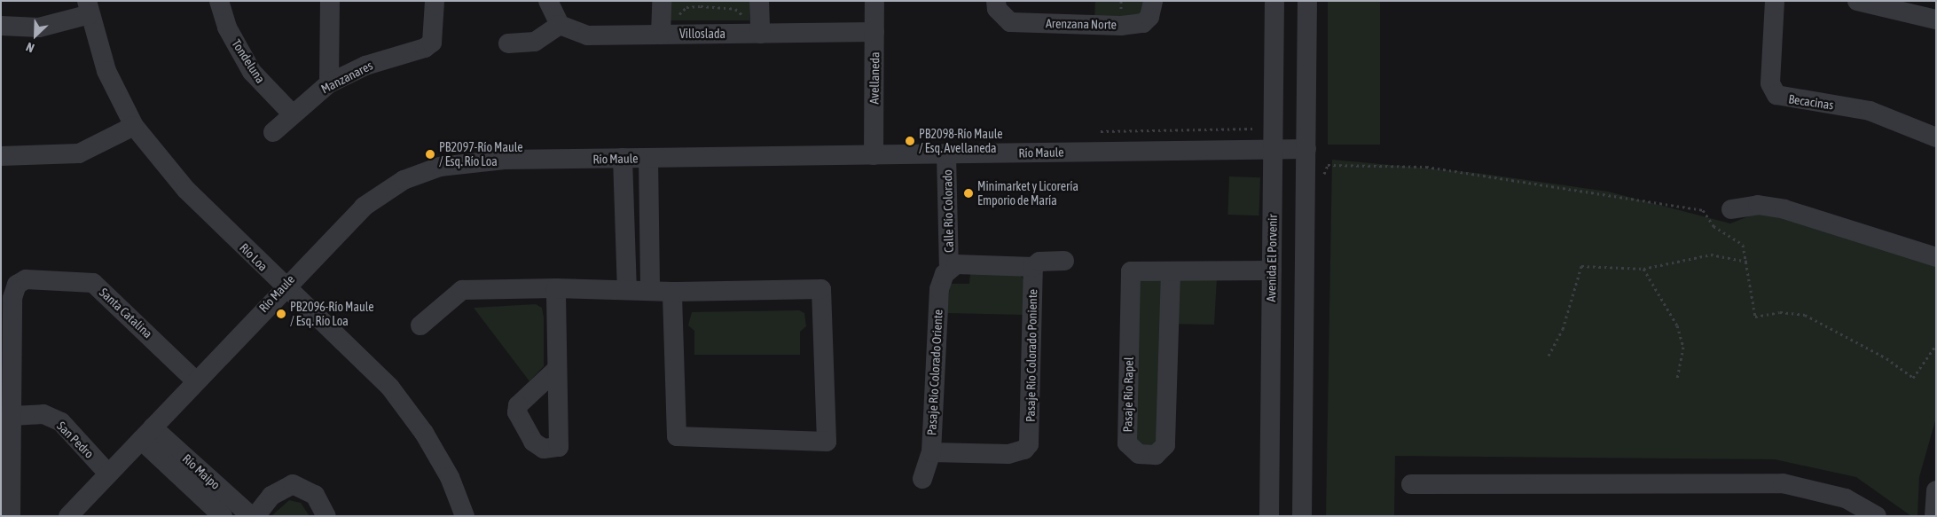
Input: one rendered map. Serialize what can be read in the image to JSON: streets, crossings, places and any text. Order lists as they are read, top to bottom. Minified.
{"streets":{"street":["Arenzana Norte","Villoslada","Tondeluna","Manzanares","Avellaneda","Becacinas","Río Maule","Calle Río Colorado","Río Loa","Avenida El Porvenir","Santa Catalina","Pasaje Río Colorado Poniente","Pasaje Río Colorado Oriente","Pasaje Río Rapel","San Pedro","Río Maipo"]},"crossings":[["Villoslada","Avellaneda"],["Tondeluna","Manzanares"],["Avellaneda","Río Maule"],["Río Maule","Calle Río Colorado"],["Río Maule","Río Loa"],["Río Maule","Avenida El Porvenir"],["Río Maule","Santa Catalina"],["Río Maule","San Pedro"],["Río Maule","Río Maipo"],["Calle Río Colorado","Pasaje Río Colorado Oriente"],["Santa Catalina","San Pedro"],["Pasaje Río Colorado Poniente","Pasaje Río Colorado Oriente"]],"places":["PB2098-Río Maule / Esq. Avellaneda","PB2097-Río Maule / Esq. Río Loa","Minimarket y Licorería Emporio de María","PB2096-Río Maule / Esq. Río Loa"],"north":"bottom left"}
